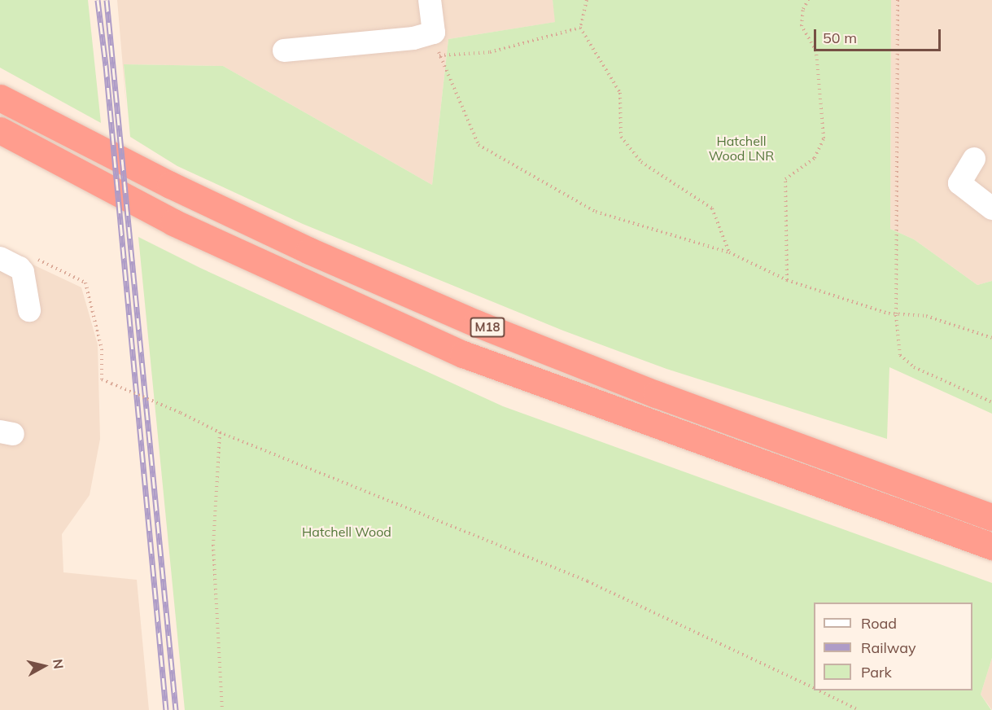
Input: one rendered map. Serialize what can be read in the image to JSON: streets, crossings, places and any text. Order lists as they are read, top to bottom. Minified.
{"streets":{"highway":["M18"]},"parks":["Hatchell Wood LNR","Hatchell Wood"],"legend":["Road","Railway","Park"],"scale_bar":"50 m","north":"right"}
